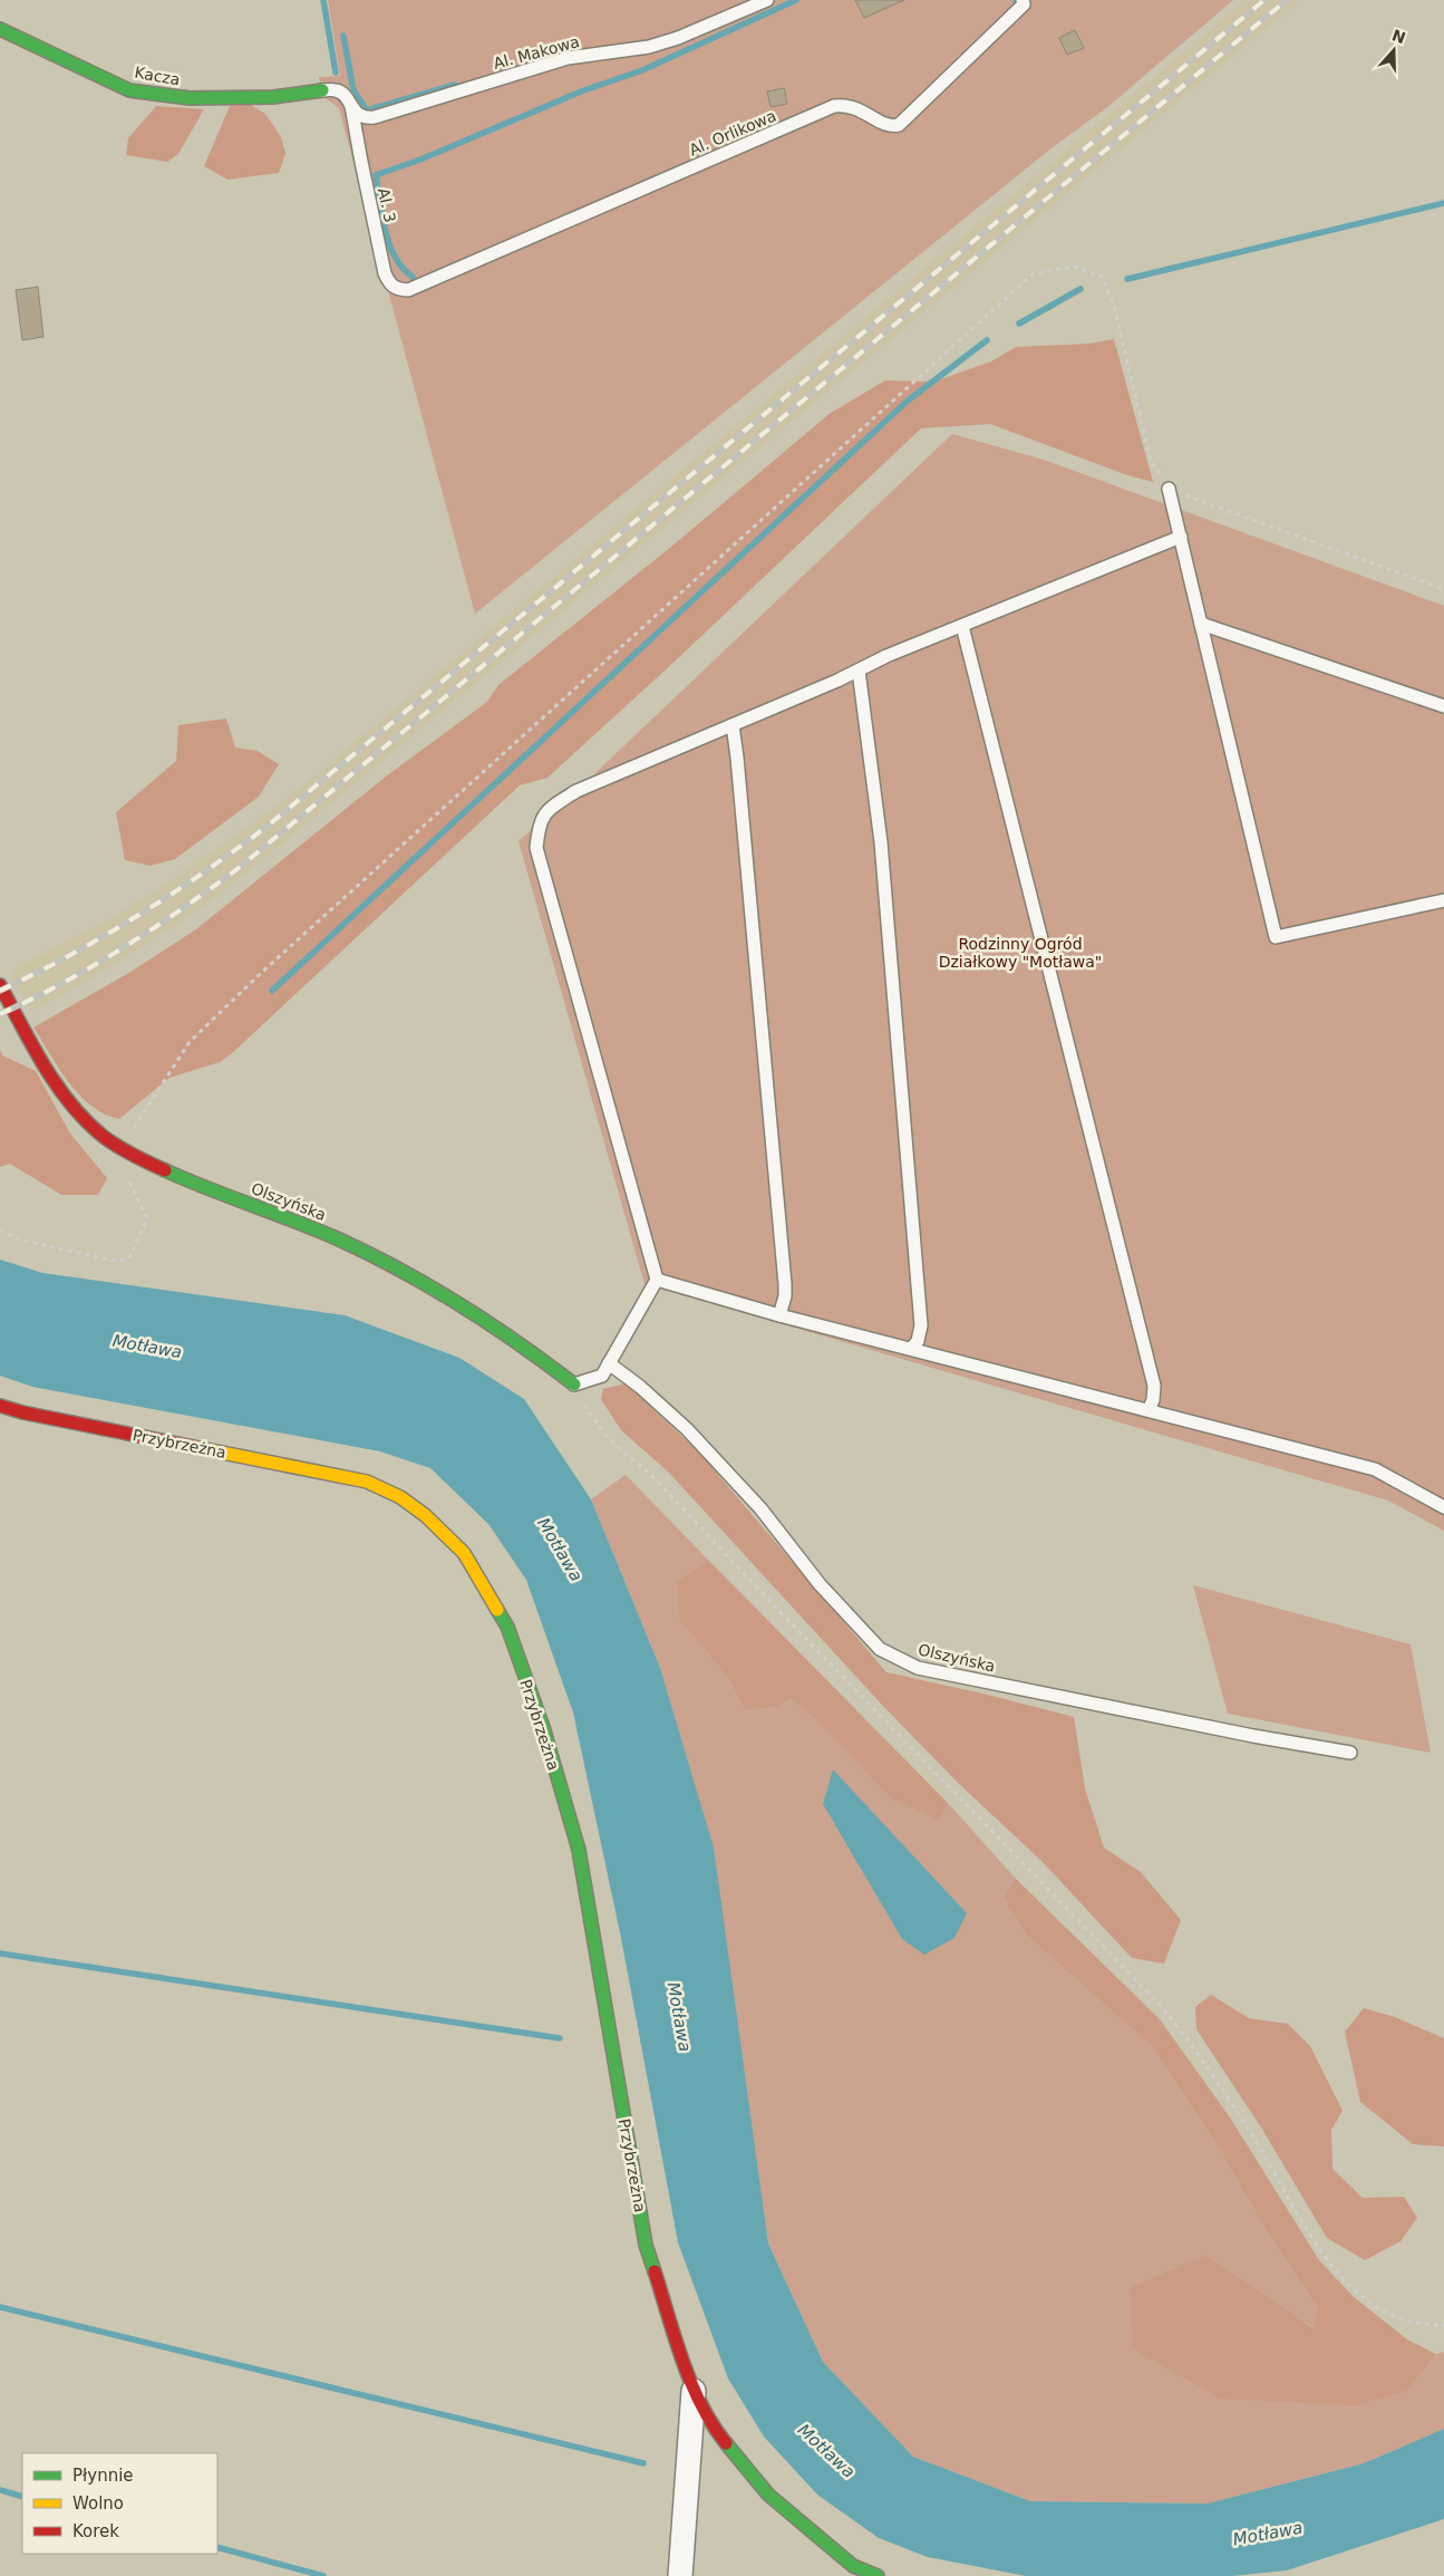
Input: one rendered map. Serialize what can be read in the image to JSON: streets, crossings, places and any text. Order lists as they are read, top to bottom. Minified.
{"streets":{"street":["Kacza","Olszyńska","Przybrzeżna"],"lane":["Al. Makowa","Al. Orlikowa","Al. 3"]},"crossings":[["Al. Makowa","Kacza"],["Al. Makowa","Al. 3"],["Al. Orlikowa","Al. 3"]],"water":["Motława"],"parks":["Rodzinny Ogród Działkowy \"Motława\""],"legend":["Płynnie","Wolno","Korek"],"north":"top"}
